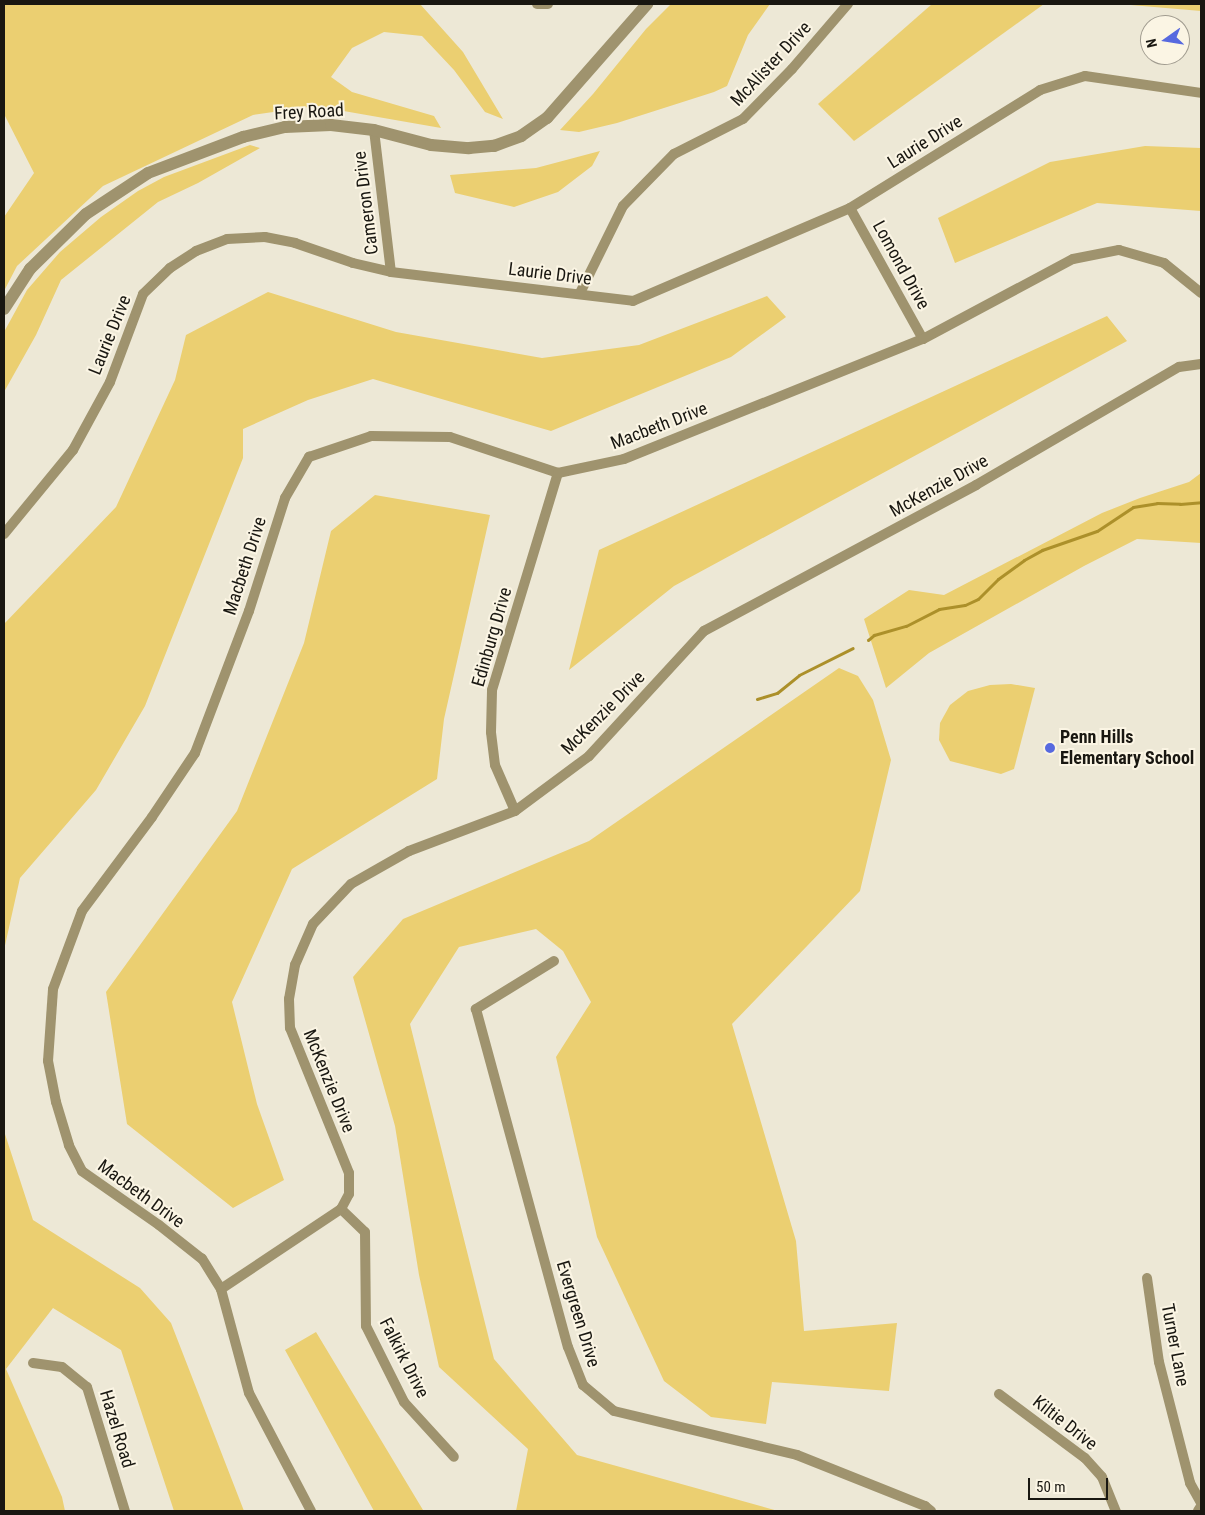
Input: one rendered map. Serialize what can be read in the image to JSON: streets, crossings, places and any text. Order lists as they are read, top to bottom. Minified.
{"streets":{"street":["McAlister Drive","Frey Road","Laurie Drive","Cameron Drive","Lomond Drive","Macbeth Drive","McKenzie Drive","Edinburg Drive","Evergreen Drive","Turner Lane","Falkirk Drive","Kiltie Drive","Hazel Road"]},"crossings":[["McAlister Drive","Laurie Drive"],["Frey Road","Cameron Drive"],["Laurie Drive","Cameron Drive"],["Laurie Drive","Lomond Drive"],["Lomond Drive","Macbeth Drive"],["Macbeth Drive","Edinburg Drive"],["McKenzie Drive","Edinburg Drive"],["McKenzie Drive","Falkirk Drive"]],"places":["Penn Hills Elementary School"],"scale_bar":"50 m","north":"left"}
